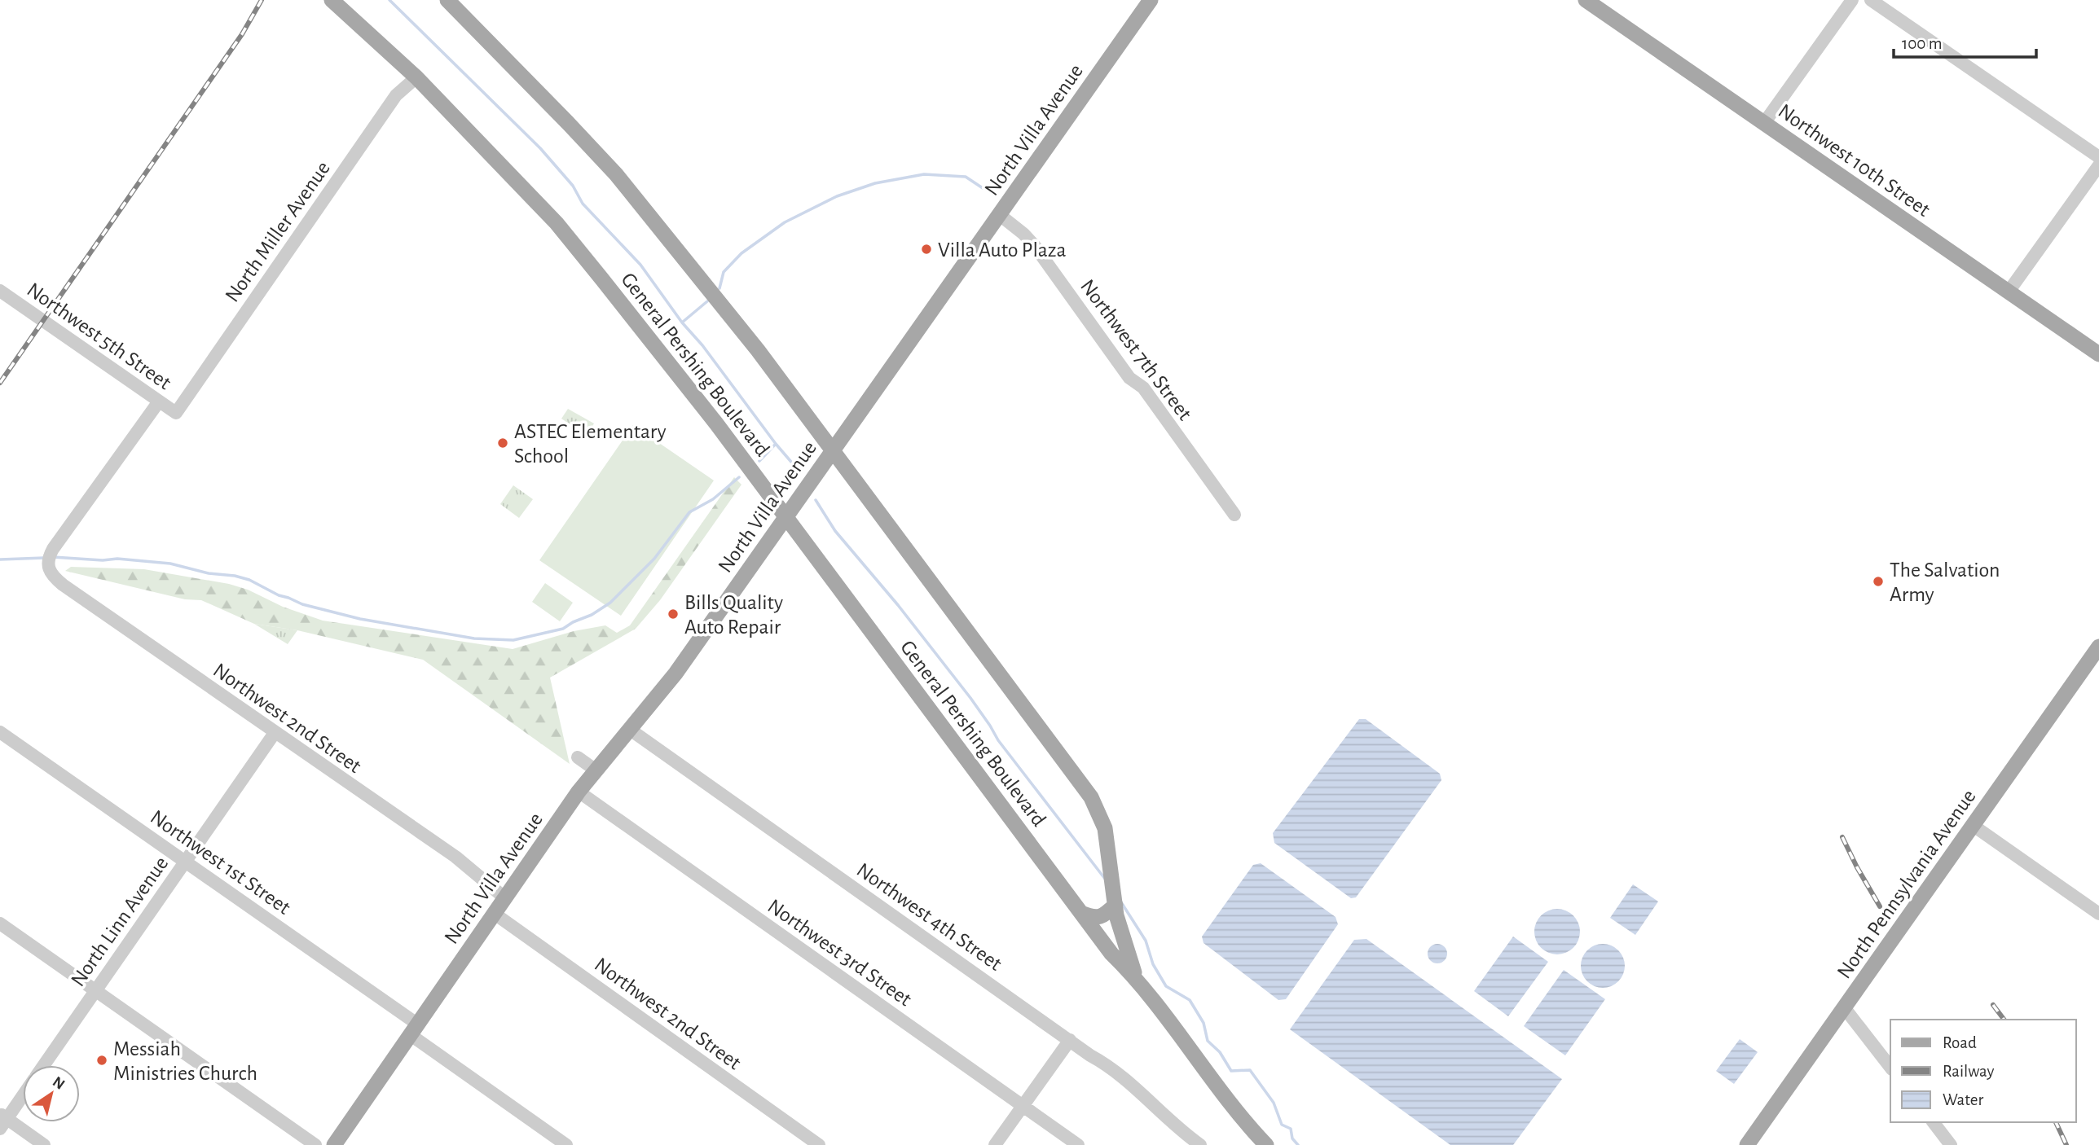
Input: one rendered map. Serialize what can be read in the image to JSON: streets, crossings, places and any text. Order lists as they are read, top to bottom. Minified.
{"streets":{"main road":["North Villa Avenue","Northwest 10th Street","General Pershing Boulevard","North Pennsylvania Avenue"],"street":["North Miller Avenue","Northwest 5th Street","Northwest 7th Street","Northwest 2nd Street","Northwest 1st Street","Northwest 4th Street","North Linn Avenue","Northwest 3rd Street"]},"crossings":[["North Villa Avenue","Northwest 7th Street"],["North Villa Avenue","General Pershing Boulevard"],["North Villa Avenue","Northwest 2nd Street"],["North Villa Avenue","Northwest 1st Street"],["North Villa Avenue","Northwest 4th Street"],["North Villa Avenue","Northwest 3rd Street"],["North Miller Avenue","Northwest 5th Street"],["North Miller Avenue","General Pershing Boulevard"],["Northwest 5th Street","Northwest 2nd Street"],["Northwest 2nd Street","North Linn Avenue"],["Northwest 1st Street","North Linn Avenue"]],"places":["Villa Auto Plaza","ASTEC Elementary School","The Salvation Army","Bills Quality Auto Repair","Messiah Ministries Church"],"legend":["Road","Railway","Water"],"scale_bar":"100 m","north":"top right"}
